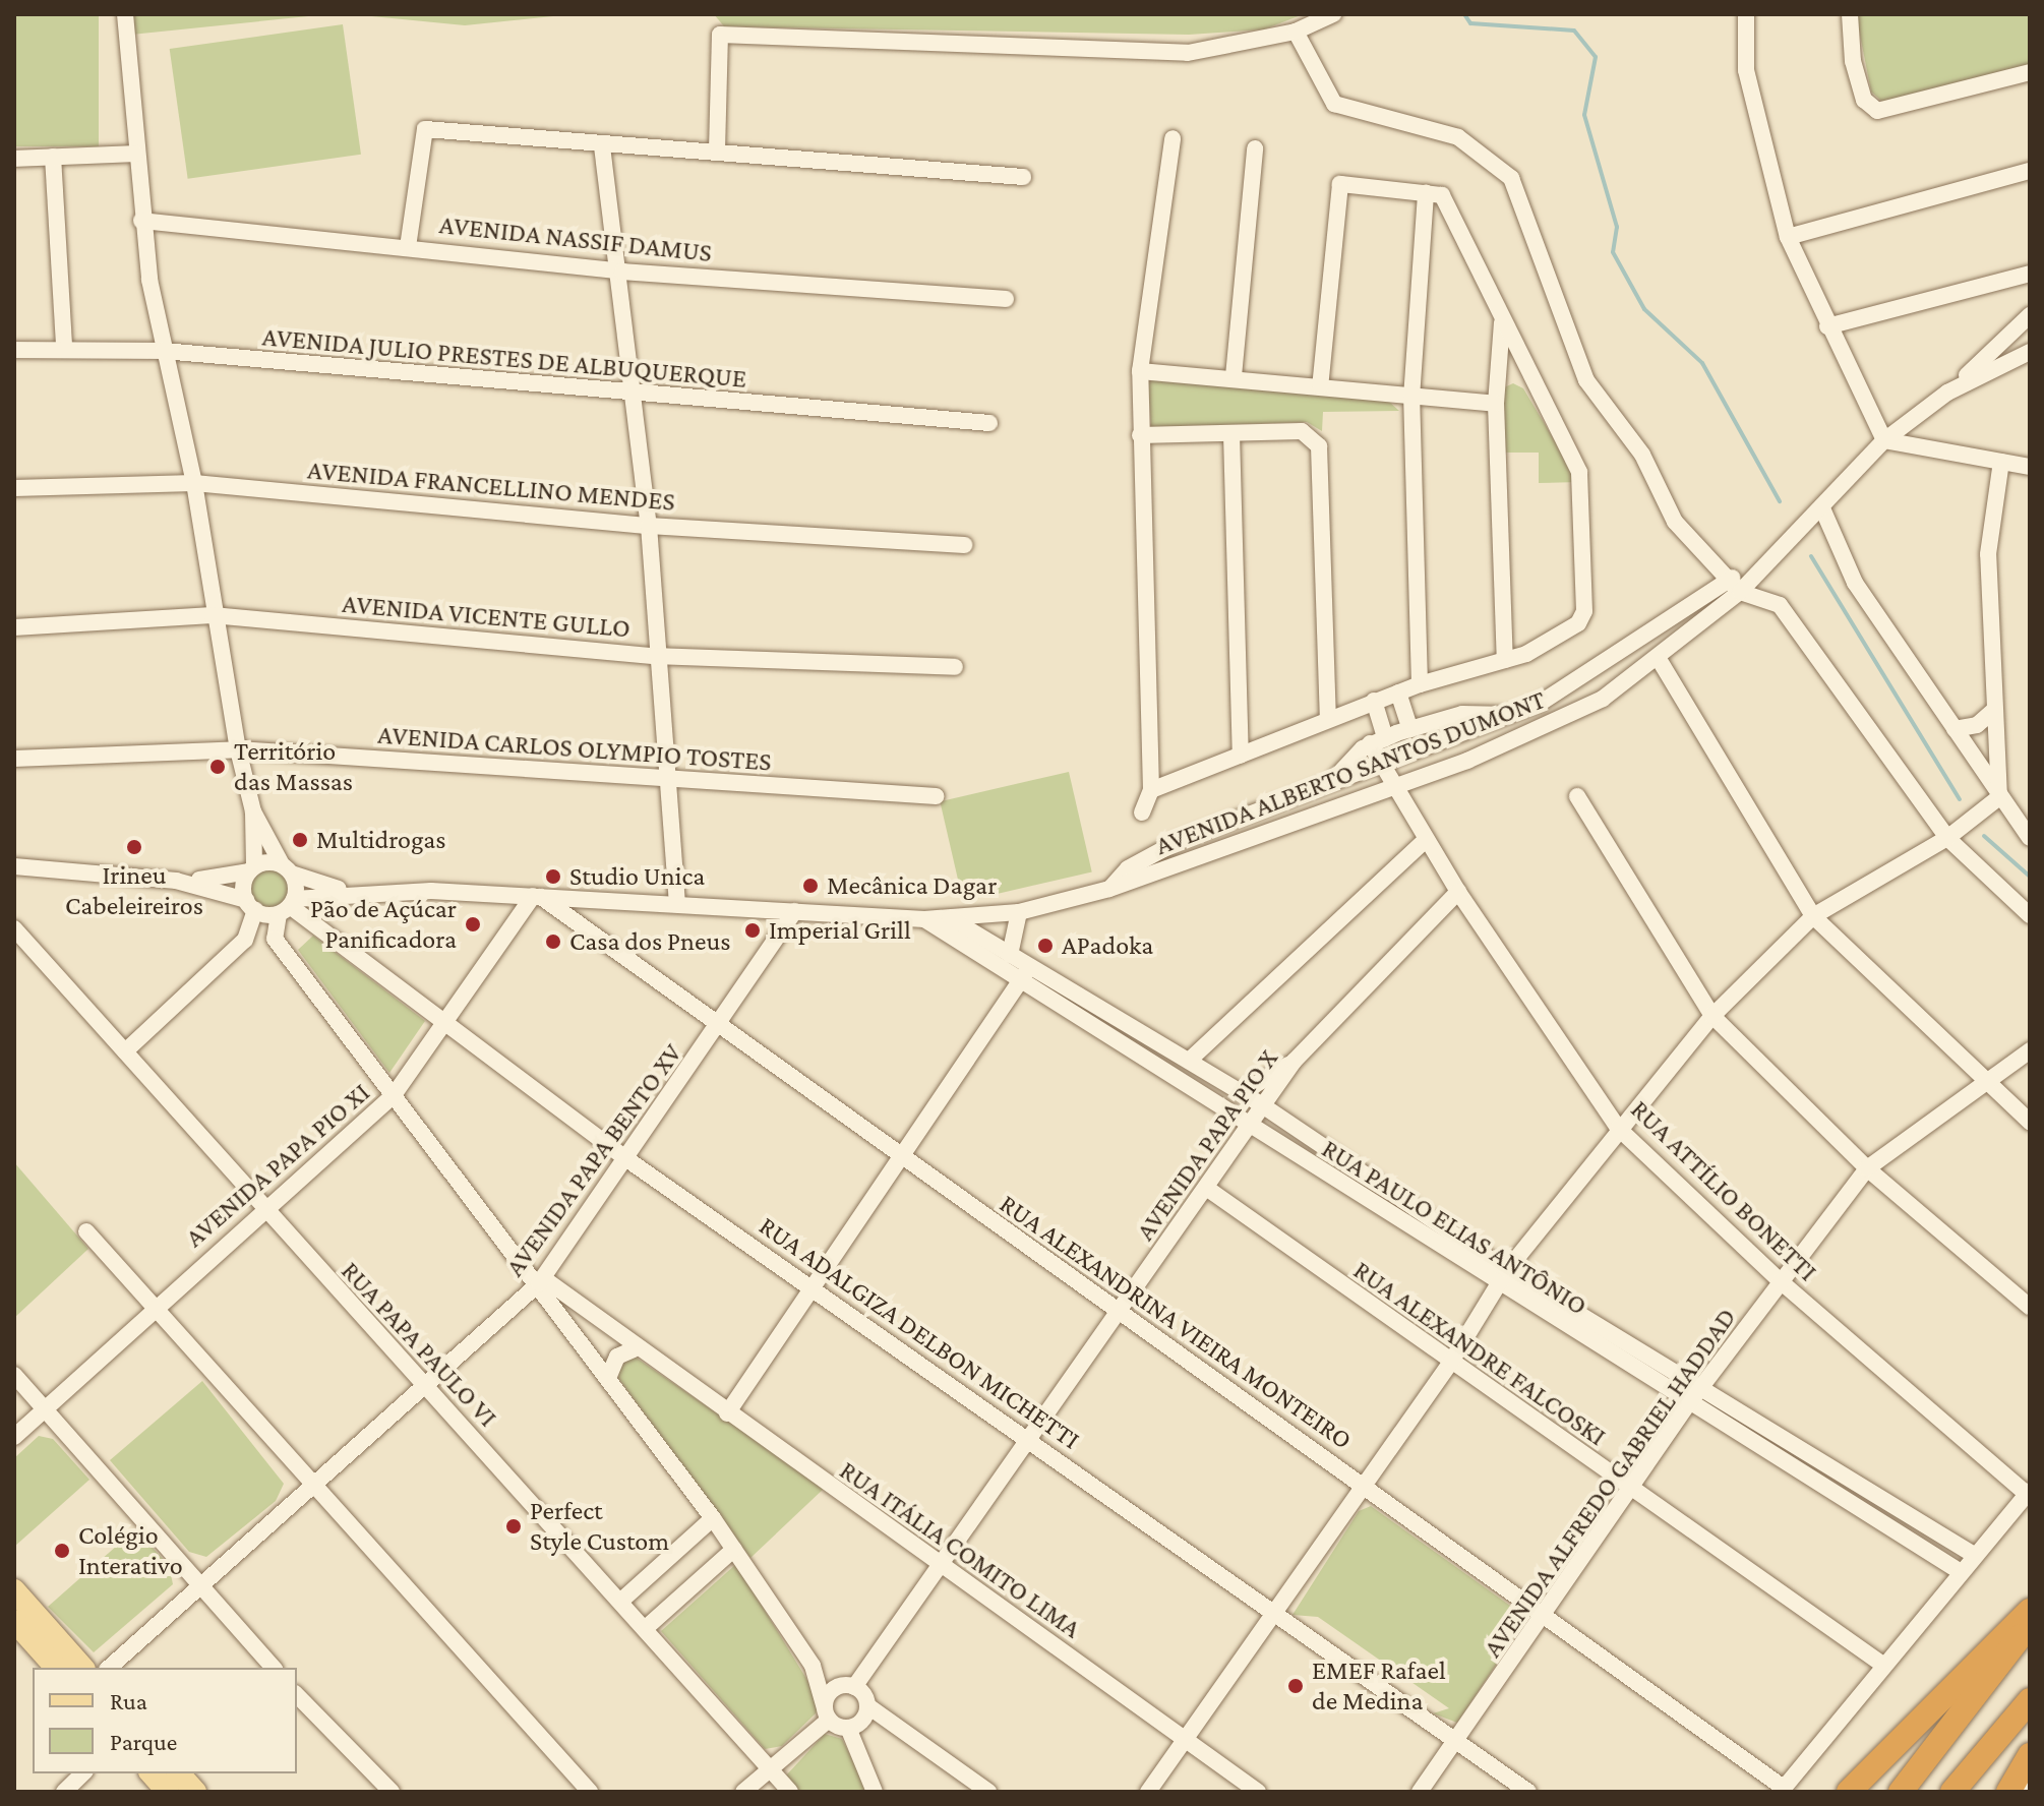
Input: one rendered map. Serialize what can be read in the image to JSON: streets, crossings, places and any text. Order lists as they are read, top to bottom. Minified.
{"streets":{"street":["AVENIDA NASSIF DAMUS","AVENIDA JULIO PRESTES DE ALBUQUERQUE","AVENIDA FRANCELLINO MENDES","AVENIDA VICENTE GULLO","AVENIDA CARLOS OLYMPIO TOSTES","AVENIDA ALBERTO SANTOS DUMONT","AVENIDA PAPA PIO X","AVENIDA PAPA BENTO XV","AVENIDA PAPA PIO XI","RUA ATTÍLIO BONETTI","RUA PAULO ELIAS ANTÔNIO","RUA ALEXANDRINA VIEIRA MONTEIRO","RUA ADALGIZA DELBON MICHETTI","RUA PAPA PAULO VI","RUA ALEXANDRE FALCOSKI","AVENIDA ALFREDO GABRIEL HADDAD","RUA ITÁLIA COMITO LIMA"]},"crossings":[["AVENIDA ALBERTO SANTOS DUMONT","AVENIDA PAPA BENTO XV"],["AVENIDA ALBERTO SANTOS DUMONT","AVENIDA PAPA PIO XI"],["AVENIDA ALBERTO SANTOS DUMONT","RUA ATTÍLIO BONETTI"],["AVENIDA ALBERTO SANTOS DUMONT","RUA PAULO ELIAS ANTÔNIO"],["AVENIDA ALBERTO SANTOS DUMONT","RUA ALEXANDRINA VIEIRA MONTEIRO"],["AVENIDA ALBERTO SANTOS DUMONT","RUA ADALGIZA DELBON MICHETTI"],["AVENIDA PAPA PIO X","RUA ATTÍLIO BONETTI"],["AVENIDA PAPA PIO X","RUA PAULO ELIAS ANTÔNIO"],["AVENIDA PAPA PIO X","RUA ALEXANDRINA VIEIRA MONTEIRO"],["AVENIDA PAPA PIO X","RUA ADALGIZA DELBON MICHETTI"],["AVENIDA PAPA PIO X","RUA ALEXANDRE FALCOSKI"],["AVENIDA PAPA PIO X","RUA ITÁLIA COMITO LIMA"],["AVENIDA PAPA BENTO XV","RUA ALEXANDRINA VIEIRA MONTEIRO"],["AVENIDA PAPA BENTO XV","RUA ADALGIZA DELBON MICHETTI"],["AVENIDA PAPA BENTO XV","RUA PAPA PAULO VI"],["AVENIDA PAPA BENTO XV","RUA ITÁLIA COMITO LIMA"],["AVENIDA PAPA PIO XI","RUA ALEXANDRINA VIEIRA MONTEIRO"],["AVENIDA PAPA PIO XI","RUA ADALGIZA DELBON MICHETTI"],["AVENIDA PAPA PIO XI","RUA PAPA PAULO VI"],["RUA ATTÍLIO BONETTI","AVENIDA ALFREDO GABRIEL HADDAD"],["RUA PAULO ELIAS ANTÔNIO","AVENIDA ALFREDO GABRIEL HADDAD"],["RUA ALEXANDRINA VIEIRA MONTEIRO","AVENIDA ALFREDO GABRIEL HADDAD"],["RUA ADALGIZA DELBON MICHETTI","AVENIDA ALFREDO GABRIEL HADDAD"],["RUA ALEXANDRE FALCOSKI","AVENIDA ALFREDO GABRIEL HADDAD"]],"places":["Território das Massas","Multidrogas","Irineu Cabeleireiros","Studio Unica","Mecânica Dagar","Pão de Açúcar Panificadora","Imperial Grill","Casa dos Pneus","APadoka","Perfect Style Custom","Colégio Interativo","EMEF Rafael de Medina"],"legend":["Rua","Parque"]}
